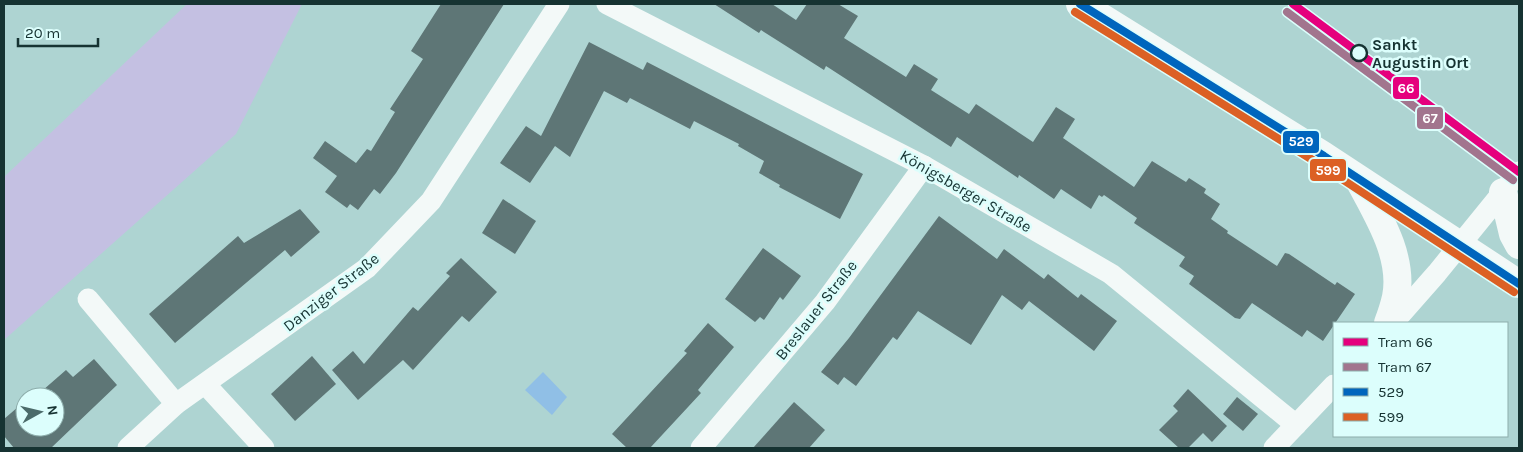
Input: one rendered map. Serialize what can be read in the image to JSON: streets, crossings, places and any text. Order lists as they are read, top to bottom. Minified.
{"streets":{"street":["Königsberger Straße","Danziger Straße","Breslauer Straße"]},"crossings":[["Königsberger Straße","Breslauer Straße"]],"places":["Sankt Augustin Ort"],"lines":["tram line 66","transit line 529","tram line 67","transit line 599"],"legend":["Tram 66","Tram 67","529","599"],"scale_bar":"20 m","north":"right"}
